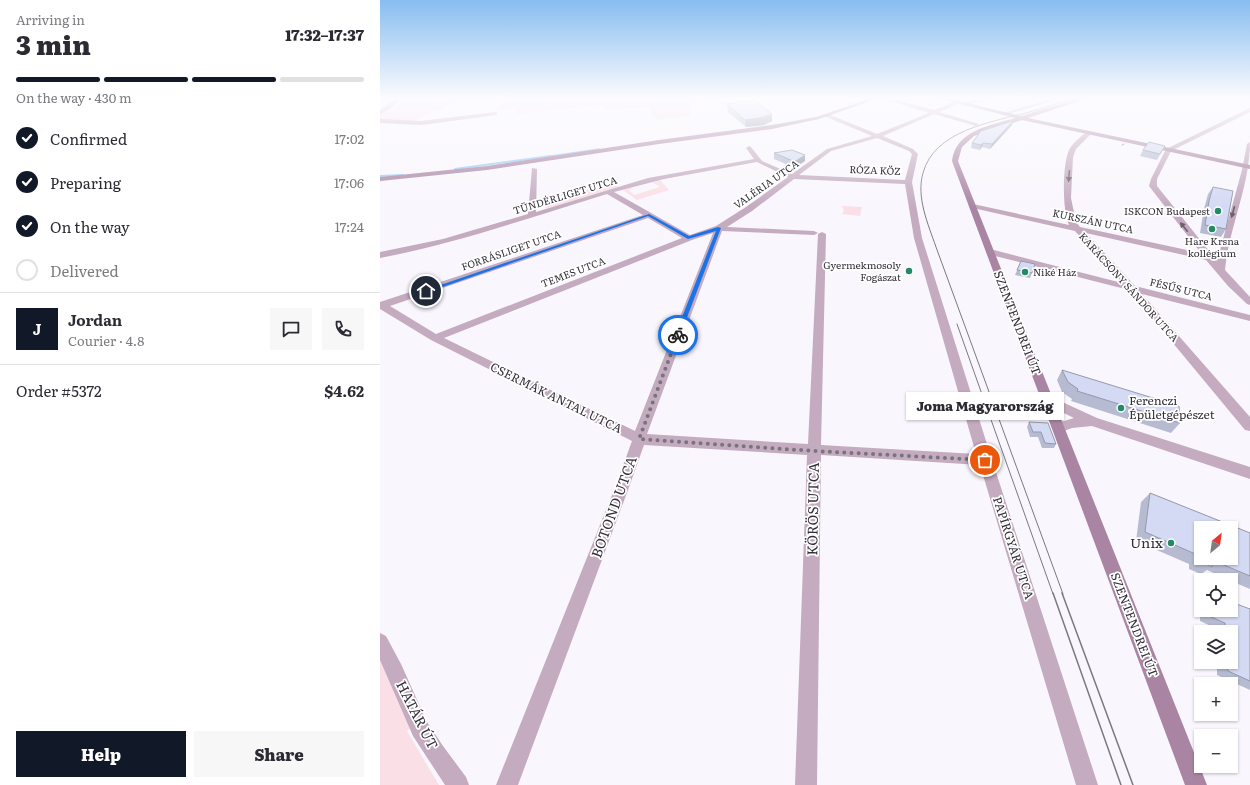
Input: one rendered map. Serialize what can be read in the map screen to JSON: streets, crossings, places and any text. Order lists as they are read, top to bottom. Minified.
{"streets":{"street":["RÓZA KÖZ","VALÉRIA UTCA","TÜNDÉRLIGET UTCA","KURSZÁN UTCA","FORRÁSLIGET UTCA","TEMES UTCA","KARÁCSONY SÁNDOR UTCA","FÉSŰS UTCA","SZENTENDREI ÚT","CSERMÁK ANTAL UTCA","BOTOND UTCA","KÖRÖS UTCA","PAPÍRGYÁR UTCA","HATÁR ÚT"]},"crossings":[["RÓZA KÖZ","VALÉRIA UTCA"],["RÓZA KÖZ","PAPÍRGYÁR UTCA"],["VALÉRIA UTCA","TEMES UTCA"],["VALÉRIA UTCA","BOTOND UTCA"],["VALÉRIA UTCA","KÖRÖS UTCA"],["VALÉRIA UTCA","PAPÍRGYÁR UTCA"],["KURSZÁN UTCA","KARÁCSONY SÁNDOR UTCA"],["KURSZÁN UTCA","SZENTENDREI ÚT"],["FORRÁSLIGET UTCA","CSERMÁK ANTAL UTCA"],["TEMES UTCA","CSERMÁK ANTAL UTCA"],["TEMES UTCA","BOTOND UTCA"],["TEMES UTCA","KÖRÖS UTCA"],["KARÁCSONY SÁNDOR UTCA","FÉSŰS UTCA"],["FÉSŰS UTCA","SZENTENDREI ÚT"],["CSERMÁK ANTAL UTCA","BOTOND UTCA"],["CSERMÁK ANTAL UTCA","KÖRÖS UTCA"],["CSERMÁK ANTAL UTCA","PAPÍRGYÁR UTCA"],["BOTOND UTCA","KÖRÖS UTCA"]],"places":["ISKCON Budapest","Hare Krsna kollégium","Gyermekmosoly Fogászat","Niké Ház","Ferenczi Épületgépészet","Joma Magyarország","Unix"],"north":"top right","page":{"heading":["3 min","Arriving in","17:32–17:37"],"panel":["Jordan","Courier · 4.8","Order #5372","$4.62"],"bar":"On the way · 430 m","list":[["Confirmed","17:02"],["Preparing","17:06"],["On the way","17:24"],"Delivered"],"round":"J","bubble":"Joma Magyarország","map_buttons":["+","−"],"buttons":["Help","Share"]}}
